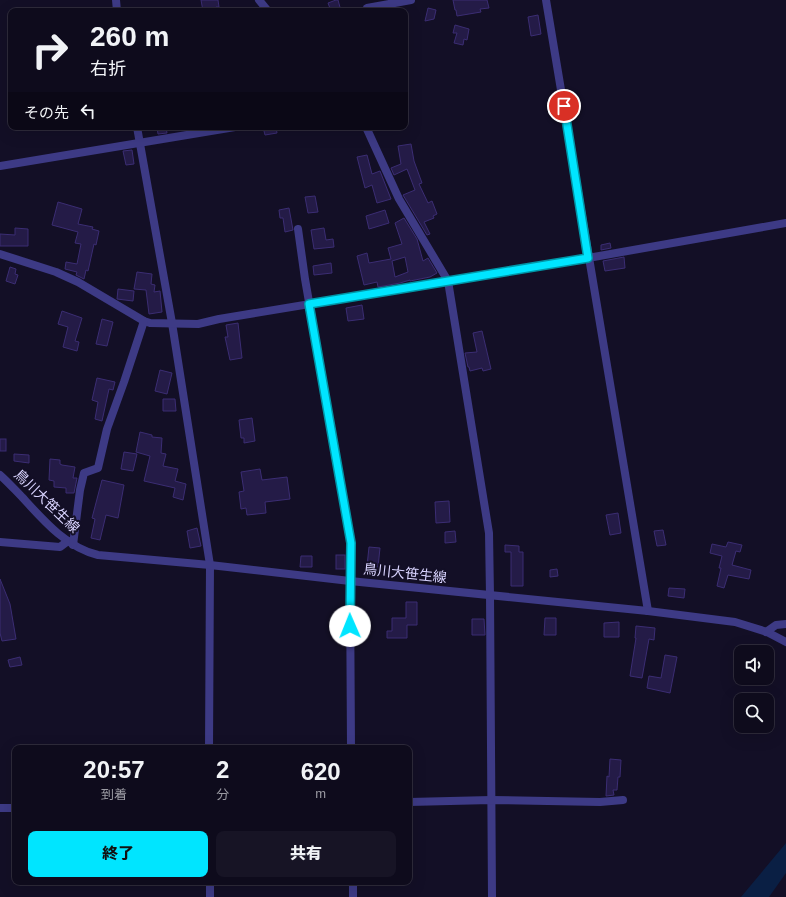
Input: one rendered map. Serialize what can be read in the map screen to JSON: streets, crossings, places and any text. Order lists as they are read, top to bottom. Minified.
{"streets":{"street":["鳥川大笹生線"]},"page":{"turn":["260 m","右折"],"then":"その先","eta":["20:57","到着","2","分","620","m"],"buttons":["終了","共有"]}}
